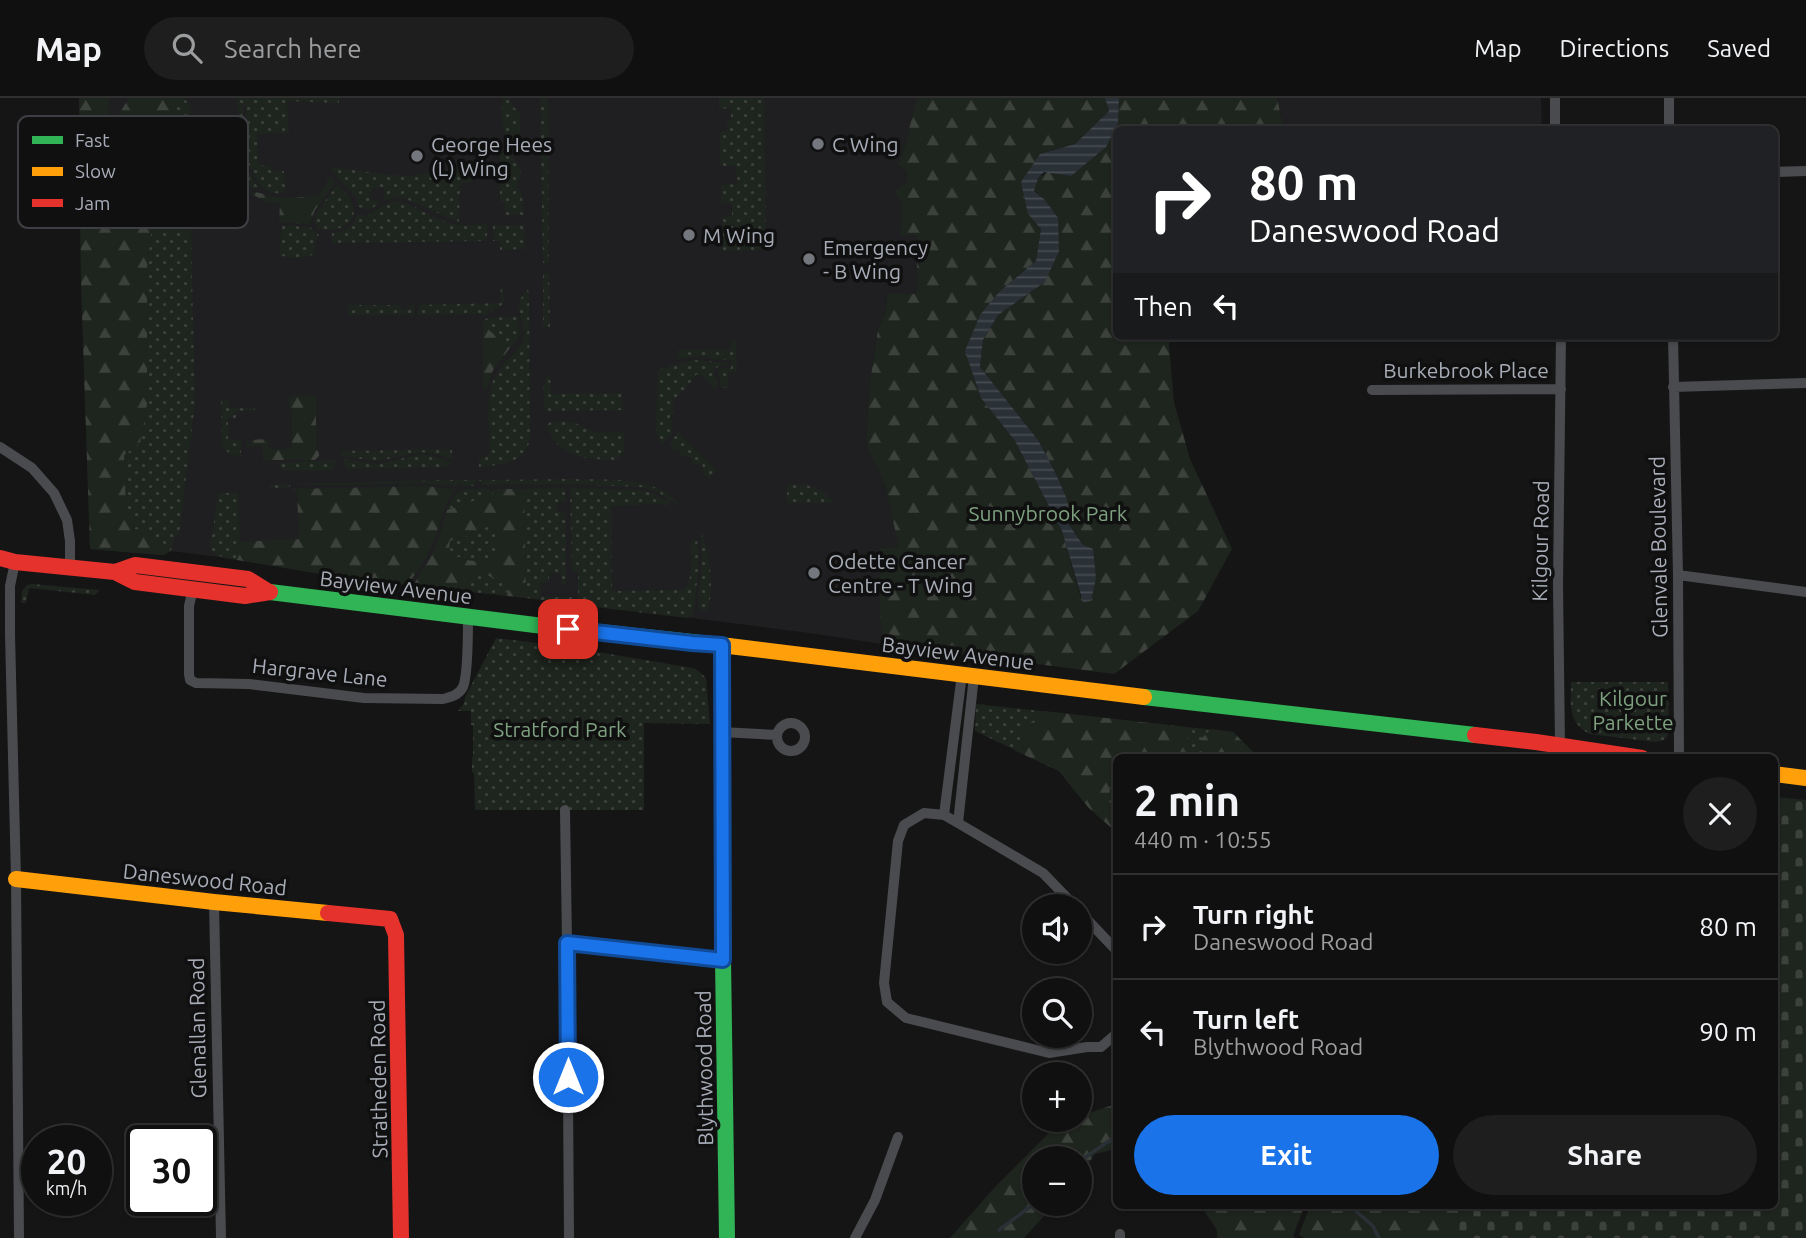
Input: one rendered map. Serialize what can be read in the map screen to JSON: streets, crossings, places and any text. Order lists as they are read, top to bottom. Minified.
{"streets":{"main road":["Bayview Avenue","Daneswood Road","Blythwood Road","Stratheden Road"],"street":["Burkebrook Place","Kilgour Road","Glenvale Boulevard","Hargrave Lane","Glenallan Road"]},"crossings":[["Burkebrook Place","Kilgour Road"],["Kilgour Road","Bayview Avenue"],["Bayview Avenue","Hargrave Lane"],["Bayview Avenue","Blythwood Road"],["Daneswood Road","Glenallan Road"],["Daneswood Road","Stratheden Road"]],"parks":["Sunnybrook Park","Kilgour Parkette","Stratford Park"],"places":["C Wing","George Hees (L) Wing","M Wing","Emergency - B Wing","Odette Cancer Centre - T Wing"],"legend":["Fast","Slow","Jam"],"page":{"header":"Map","search":"Search here","nav":["Map","Directions","Saved"],"turn":["80 m","Daneswood Road"],"then":"Then","heading":["2 min","440 m · 10:55"],"list":[{"name":"Turn right","note":"Daneswood Road","value":"80 m"},{"name":"Turn left","note":"Blythwood Road","value":"90 m"}],"map_buttons":["+","−"],"buttons":["Exit","Share"],"speed":"20 km/h","limit":"30"}}
